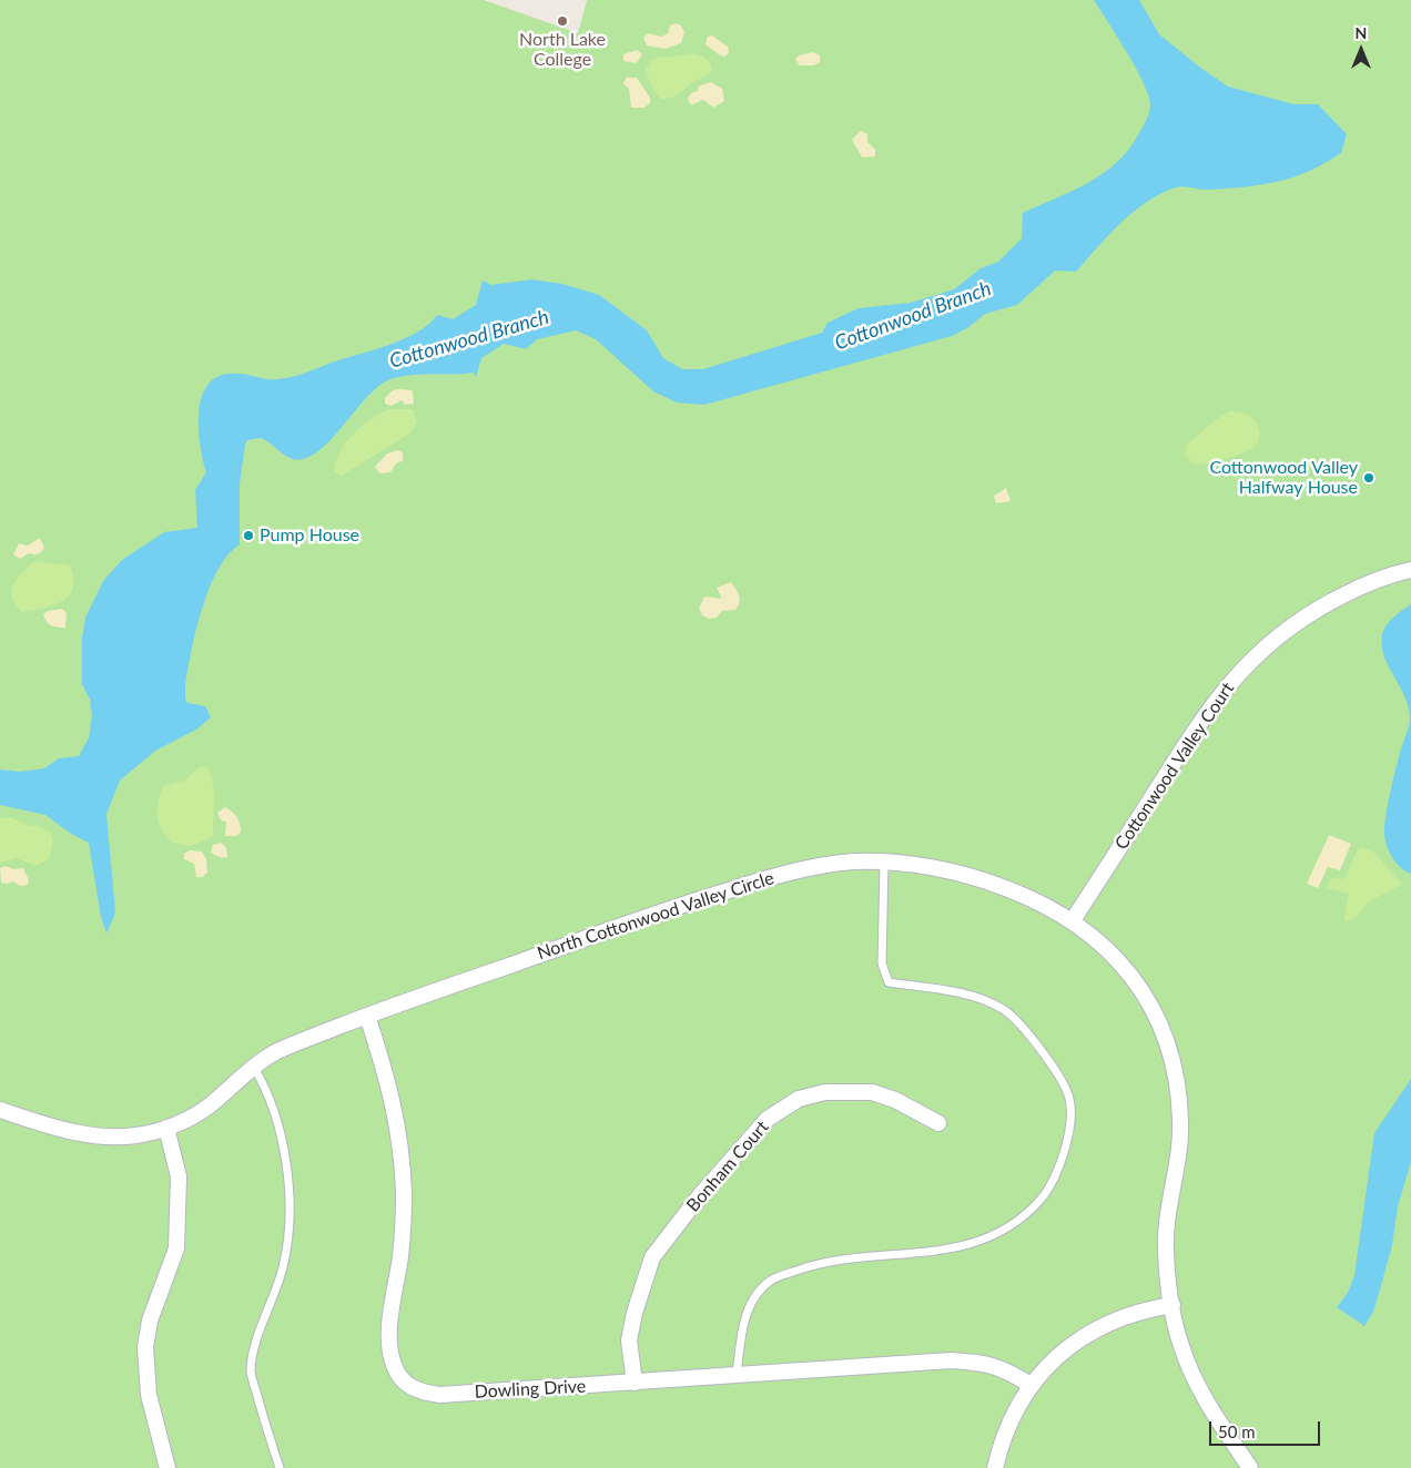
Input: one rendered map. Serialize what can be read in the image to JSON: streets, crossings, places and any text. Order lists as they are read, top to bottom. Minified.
{"streets":{"street":["Cottonwood Valley Court","North Cottonwood Valley Circle","Bonham Court","Dowling Drive"]},"crossings":[["Cottonwood Valley Court","North Cottonwood Valley Circle"],["North Cottonwood Valley Circle","Dowling Drive"],["Bonham Court","Dowling Drive"]],"water":["Cottonwood Branch"],"places":["North Lake College","Cottonwood Valley Halfway House","Pump House"],"scale_bar":"50 m","north":"top"}
